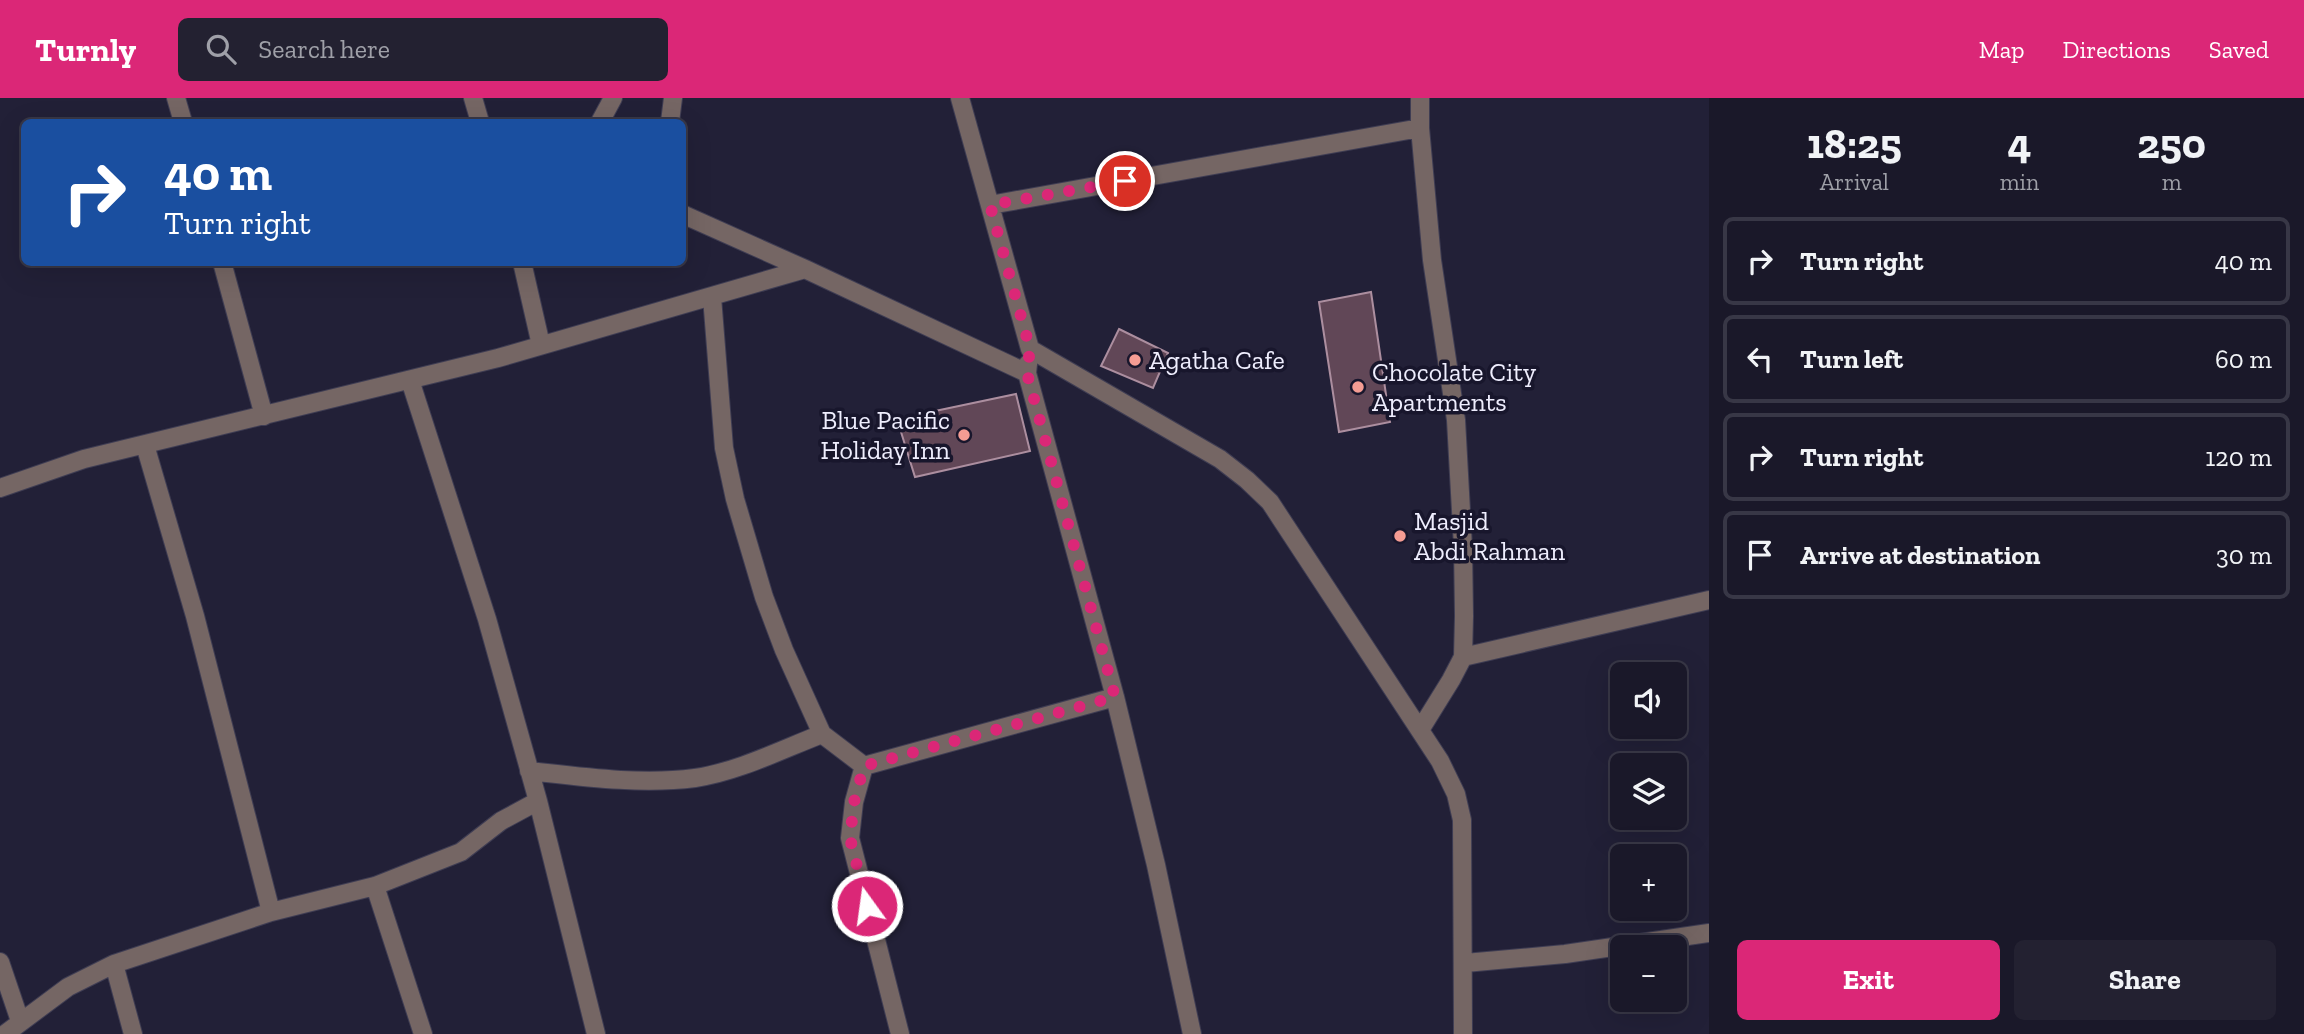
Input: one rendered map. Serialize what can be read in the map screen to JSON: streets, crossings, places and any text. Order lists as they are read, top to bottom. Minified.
{"places":["Agatha Cafe","Chocolate City Apartments","Blue Pacific Holiday Inn","Masjid Abdi Rahman"],"page":{"header":"Turnly","search":"Search here","nav":["Map","Directions","Saved"],"eta":["18:25","Arrival","4","min","250","m"],"turn":["40 m","Turn right"],"list":[{"name":"Turn right","value":"40 m"},{"name":"Turn left","value":"60 m"},{"name":"Turn right","value":"120 m"},{"name":"Arrive at destination","value":"30 m"}],"map_buttons":["+","−"],"buttons":["Exit","Share"]}}
